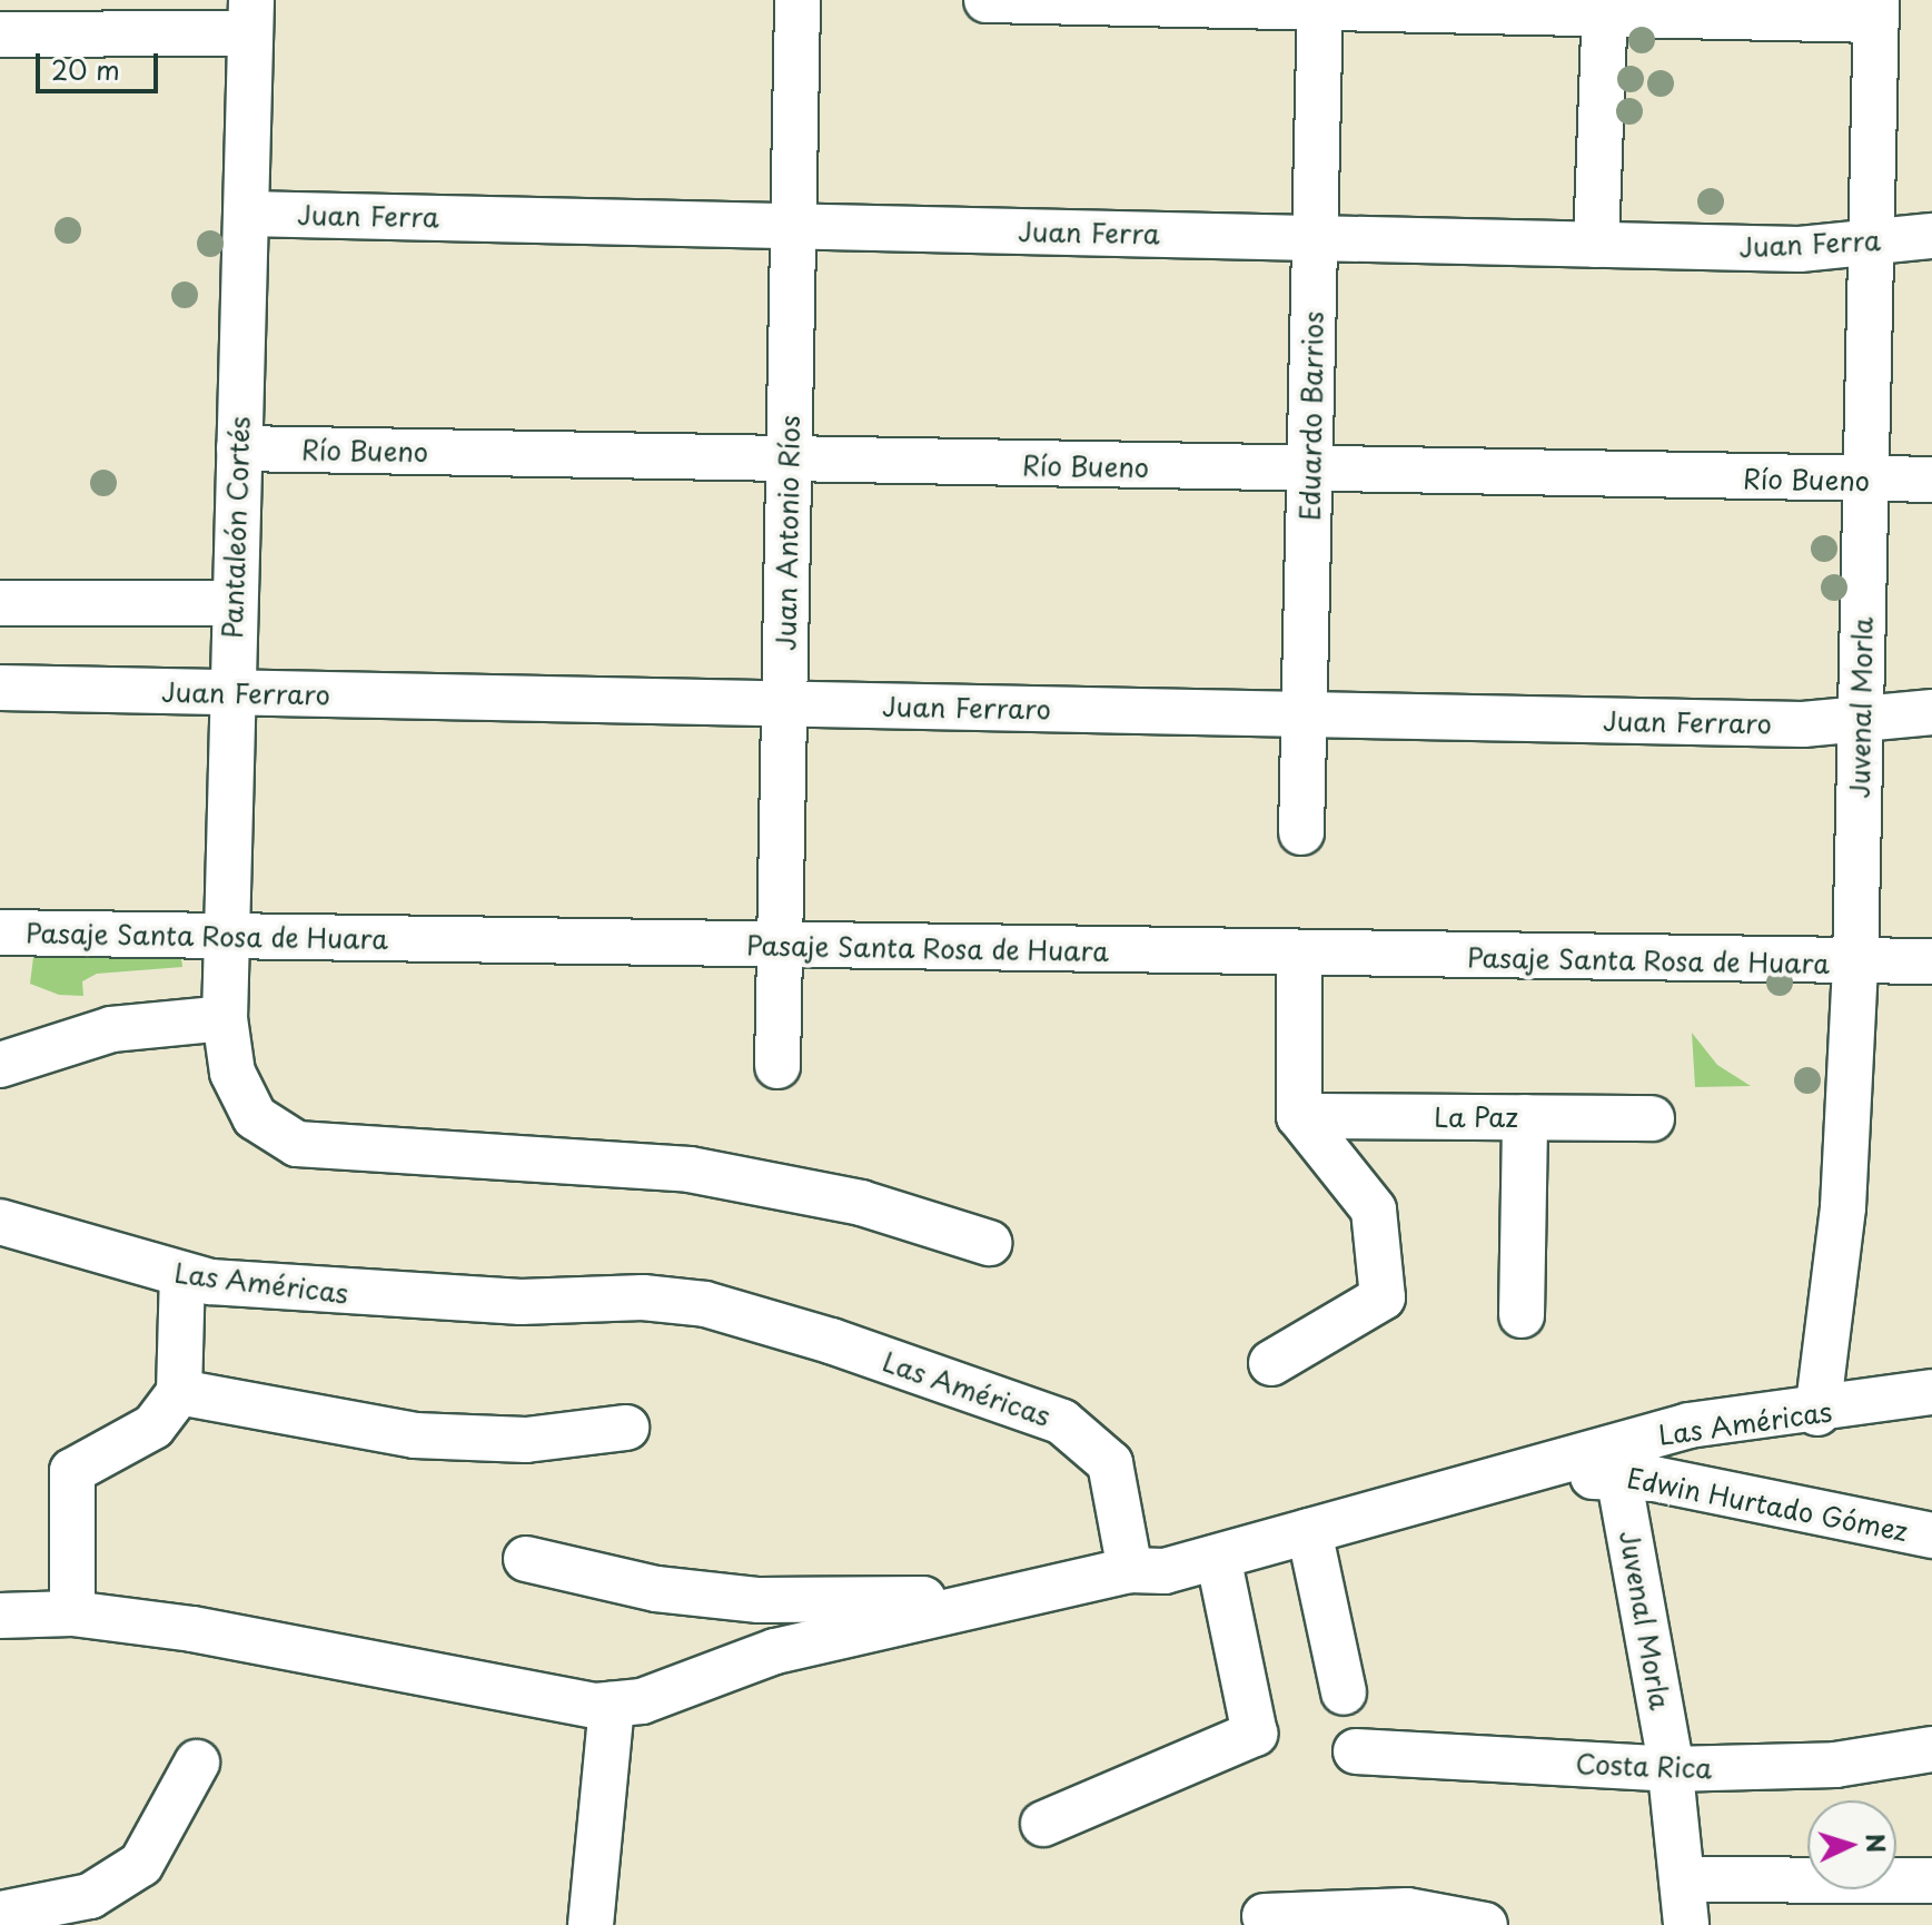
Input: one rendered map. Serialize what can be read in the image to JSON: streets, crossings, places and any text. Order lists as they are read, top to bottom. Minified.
{"streets":{"street":["Juan Ferra","Eduardo Barrios","Río Bueno","Pantaleón Cortés","Juan Antonio Ríos","Juan Ferraro","Juvenal Morla","Pasaje Santa Rosa de Huara","La Paz","Las Américas","Edwin Hurtado Gómez","Costa Rica"]},"crossings":[["Juan Ferra","Eduardo Barrios"],["Juan Ferra","Pantaleón Cortés"],["Juan Ferra","Juan Antonio Ríos"],["Juan Ferra","Juvenal Morla"],["Eduardo Barrios","Río Bueno"],["Eduardo Barrios","Juan Ferraro"],["Río Bueno","Pantaleón Cortés"],["Río Bueno","Juan Antonio Ríos"],["Río Bueno","Juvenal Morla"],["Pantaleón Cortés","Juan Ferraro"],["Pantaleón Cortés","Pasaje Santa Rosa de Huara"],["Juan Antonio Ríos","Juan Ferraro"],["Juan Antonio Ríos","Pasaje Santa Rosa de Huara"],["Juan Ferraro","Juvenal Morla"],["Juvenal Morla","Pasaje Santa Rosa de Huara"],["Juvenal Morla","Las Américas"],["Juvenal Morla","Edwin Hurtado Gómez"],["Juvenal Morla","Costa Rica"],["Las Américas","Edwin Hurtado Gómez"]],"scale_bar":"20 m","north":"right"}
